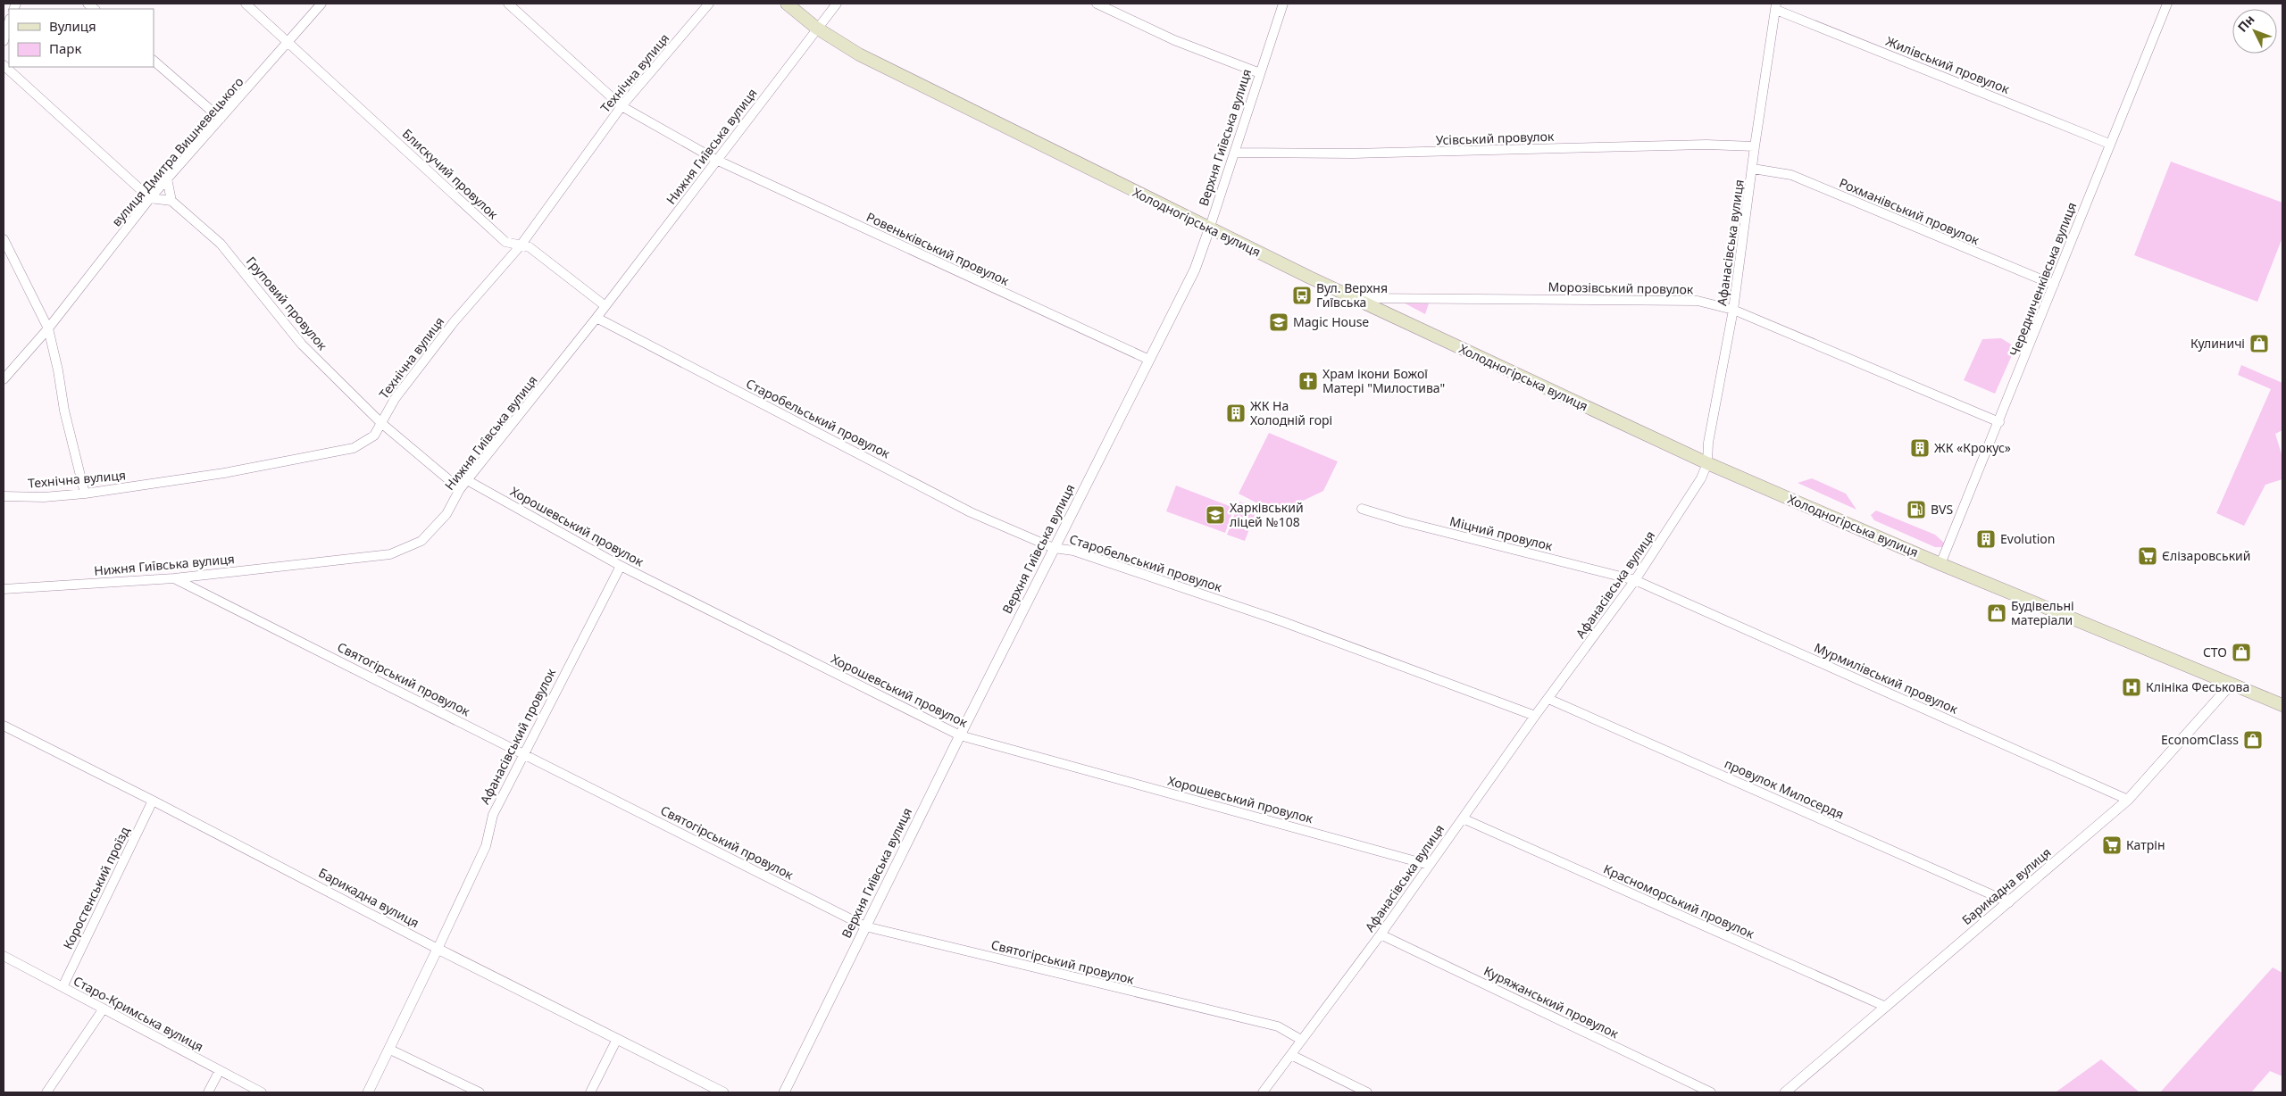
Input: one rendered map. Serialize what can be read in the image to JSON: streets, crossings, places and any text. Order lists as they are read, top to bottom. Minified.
{"streets":{"main road":["Холодногірська вулиця"],"street":["Жилівський провулок","Технічна вулиця","Верхня Гиївська вулиця","Усівський провулок","Нижня Гиївська вулиця","вулиця Дмитра Вишневецького","Блискучий провулок","Рохманівський провулок","Афанасівська вулиця","Ровеньківський провулок","Чередниченківська вулиця","Морозівський провулок","Груповий провулок","Старобельський провулок","Хорошевський провулок","Міцний провулок","Мурмилівський провулок","Святогірський провулок","Афанасівський провулок","провулок Милосердя","Барикадна вулиця","Коростенський проїзд","Красноморський провулок","Куряжанський провулок","Старо-Кримська вулиця"]},"crossings":[["Жилівський провулок","Афанасівська вулиця"],["Жилівський провулок","Чередниченківська вулиця"],["Технічна вулиця","Блискучий провулок"],["Технічна вулиця","Ровеньківський провулок"],["Технічна вулиця","Груповий провулок"],["Верхня Гиївська вулиця","Усівський провулок"],["Верхня Гиївська вулиця","Холодногірська вулиця"],["Верхня Гиївська вулиця","Ровеньківський провулок"],["Верхня Гиївська вулиця","Старобельський провулок"],["Верхня Гиївська вулиця","Хорошевський провулок"],["Верхня Гиївська вулиця","Святогірський провулок"],["Усівський провулок","Афанасівська вулиця"],["Нижня Гиївська вулиця","Блискучий провулок"],["Нижня Гиївська вулиця","Холодногірська вулиця"],["Нижня Гиївська вулиця","Ровеньківський провулок"],["Нижня Гиївська вулиця","Груповий провулок"],["Нижня Гиївська вулиця","Старобельський провулок"],["Нижня Гиївська вулиця","Хорошевський провулок"],["Нижня Гиївська вулиця","Святогірський провулок"],["вулиця Дмитра Вишневецького","Блискучий провулок"],["Рохманівський провулок","Афанасівська вулиця"],["Рохманівський провулок","Чередниченківська вулиця"],["Холодногірська вулиця","Афанасівська вулиця"],["Холодногірська вулиця","Чередниченківська вулиця"],["Холодногірська вулиця","Морозівський провулок"],["Холодногірська вулиця","Барикадна вулиця"],["Афанасівська вулиця","Морозівський провулок"],["Афанасівська вулиця","Старобельський провулок"],["Афанасівська вулиця","Хорошевський провулок"],["Афанасівська вулиця","Міцний провулок"],["Афанасівська вулиця","Мурмилівський провулок"],["Афанасівська вулиця","Святогірський провулок"],["Афанасівська вулиця","провулок Милосердя"],["Афанасівська вулиця","Красноморський провулок"],["Афанасівська вулиця","Куряжанський провулок"],["Чередниченківська вулиця","Морозівський провулок"],["Хорошевський провулок","Афанасівський провулок"],["Міцний провулок","Мурмилівський провулок"],["Мурмилівський провулок","Барикадна вулиця"],["Святогірський провулок","Афанасівський провулок"],["Афанасівський провулок","Барикадна вулиця"],["провулок Милосердя","Барикадна вулиця"],["Барикадна вулиця","Коростенський проїзд"],["Барикадна вулиця","Красноморський провулок"],["Коростенський проїзд","Старо-Кримська вулиця"]],"places":{"bus stop":["Вул. Верхня Гиївська"],"school or university":["Magic House","Харківський ліцей №108"],"shop":["Кулиничі","Будівельні матеріали","СТО","EconomClass"],"church":["Храм ікони Божої Матері \"Милостива\""],"building":["ЖК На Холодній горі","ЖК «Крокус»","Evolution"],"fuel station":["BVS"],"supermarket":["Єлізаровський","Катрін"],"hospital":["Клініка Феськова"]},"legend":["Вулиця","Парк"],"north":"top left"}
